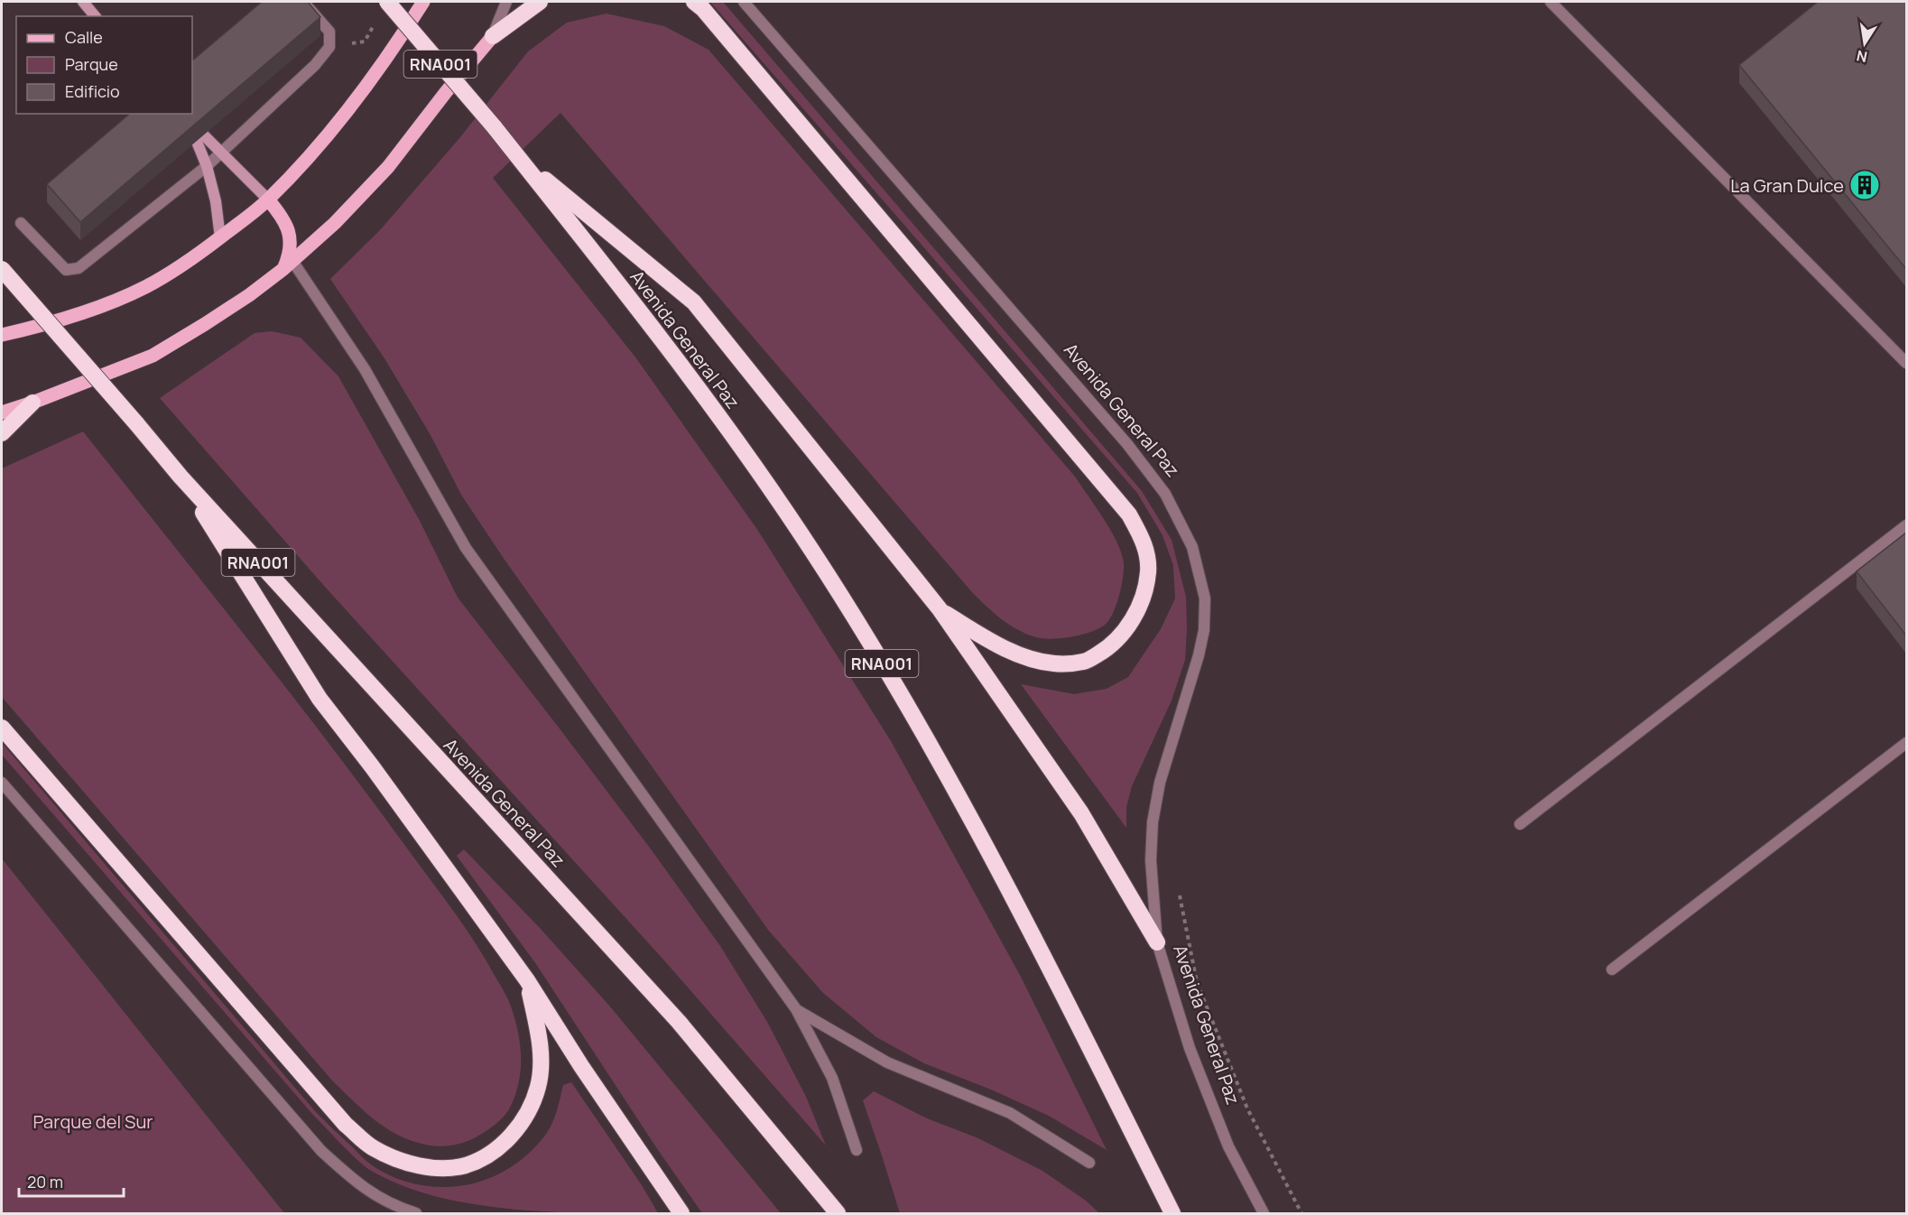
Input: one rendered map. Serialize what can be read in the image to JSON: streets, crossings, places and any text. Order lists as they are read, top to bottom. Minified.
{"streets":{"highway":["RNA001","Avenida General Paz"]},"parks":["Parque del Sur"],"places":{"building":["La Gran Dulce"]},"legend":["Calle","Parque","Edificio"],"scale_bar":"20 m","north":"bottom"}
